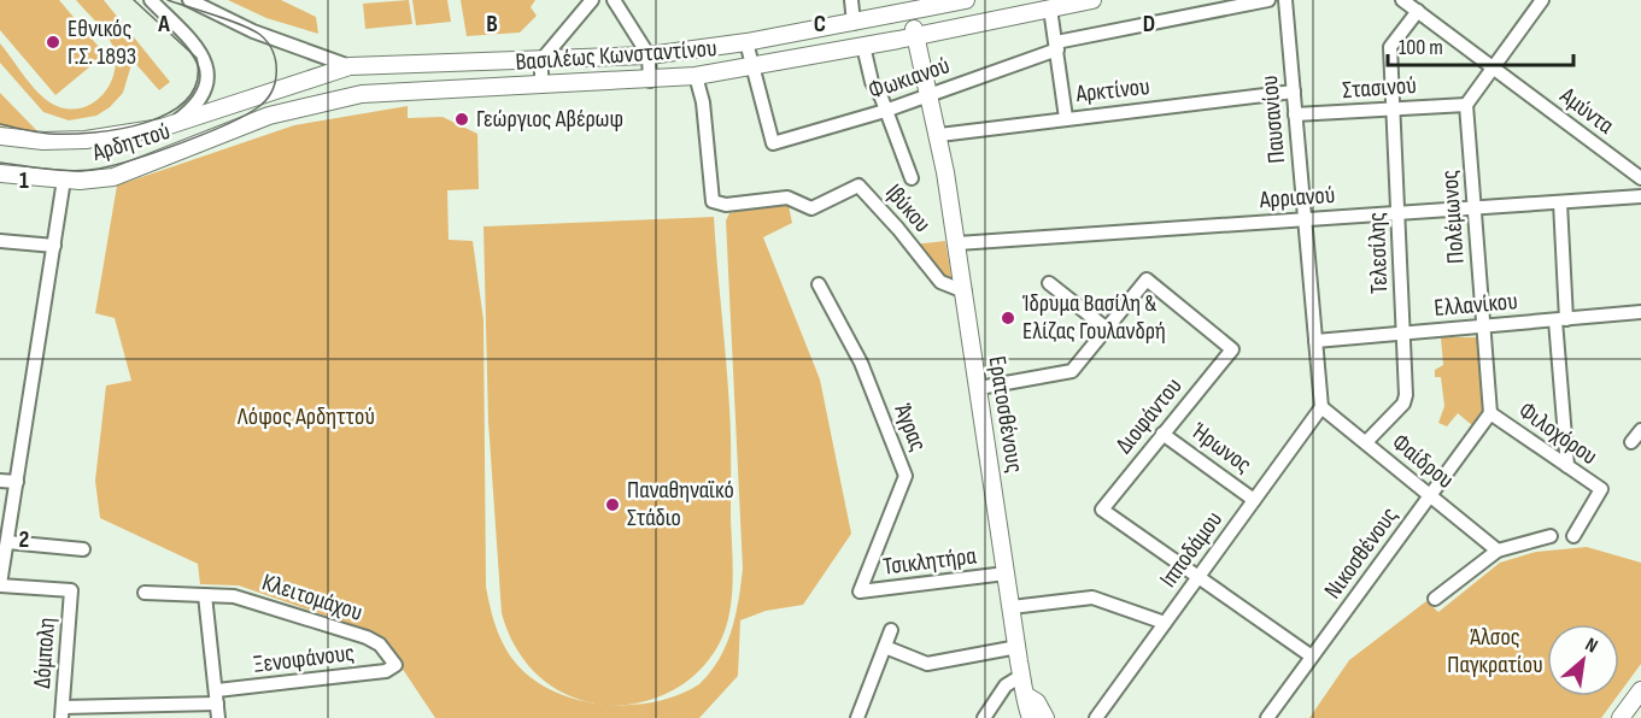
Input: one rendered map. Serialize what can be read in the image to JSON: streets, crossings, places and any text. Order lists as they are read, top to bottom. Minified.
{"streets":{"main road":["Βασιλέως Κωνσταντίνου","Αρδηττού","Ερατοσθένους"],"street":["Φωκιανού","Στασινού","Αρκτίνου","Αμύντα","Παυσανίου","Αρριανού","Ιβύκου","Πολέμωνος","Τελεσίλης","Ελλανίκου","Διοφάντου","Άγρας","Φιλοχόρου","Ήρωνος","Φαίδρου","Ιπποδάμου","Νικοσθένους","Τσικλητήρα","Κλειτομάχου","Δόμπολη","Ξενοφάνους"]},"crossings":[["Βασιλέως Κωνσταντίνου","Φωκιανού"],["Βασιλέως Κωνσταντίνου","Αρδηττού"],["Βασιλέως Κωνσταντίνου","Ιβύκου"],["Βασιλέως Κωνσταντίνου","Ερατοσθένους"],["Φωκιανού","Ερατοσθένους"],["Στασινού","Παυσανίου"],["Στασινού","Πολέμωνος"],["Στασινού","Τελεσίλης"],["Αρκτίνου","Παυσανίου"],["Αρκτίνου","Ερατοσθένους"],["Αμύντα","Τελεσίλης"],["Παυσανίου","Αρριανού"],["Παυσανίου","Ελλανίκου"],["Παυσανίου","Φαίδρου"],["Παυσανίου","Ιπποδάμου"],["Αρριανού","Πολέμωνος"],["Αρριανού","Τελεσίλης"],["Αρριανού","Ερατοσθένους"],["Ιβύκου","Ερατοσθένους"],["Πολέμωνος","Ελλανίκου"],["Πολέμωνος","Φιλοχόρου"],["Πολέμωνος","Νικοσθένους"],["Τελεσίλης","Ελλανίκου"],["Τελεσίλης","Φαίδρου"],["Ερατοσθένους","Τσικλητήρα"],["Διοφάντου","Ήρωνος"],["Διοφάντου","Ιπποδάμου"],["Άγρας","Τσικλητήρα"],["Φιλοχόρου","Νικοσθένους"],["Ήρωνος","Ιπποδάμου"],["Φαίδρου","Ιπποδάμου"],["Φαίδρου","Νικοσθένους"],["Κλειτομάχου","Ξενοφάνους"],["Δόμπολη","Ξενοφάνους"]],"parks":["Λόφος Αρδηττού","Άλσος Παγκρατίου"],"places":["Εθνικός Γ.Σ. 1893","Γεώργιος Αβέρωφ","Ίδρυμα Βασίλη & Ελίζας Γουλανδρή","Παναθηναϊκό Στάδιο"],"scale_bar":"100 m","north":"top right","grid":{"columns":["A","B","C","D"],"rows":["1","2"]}}
